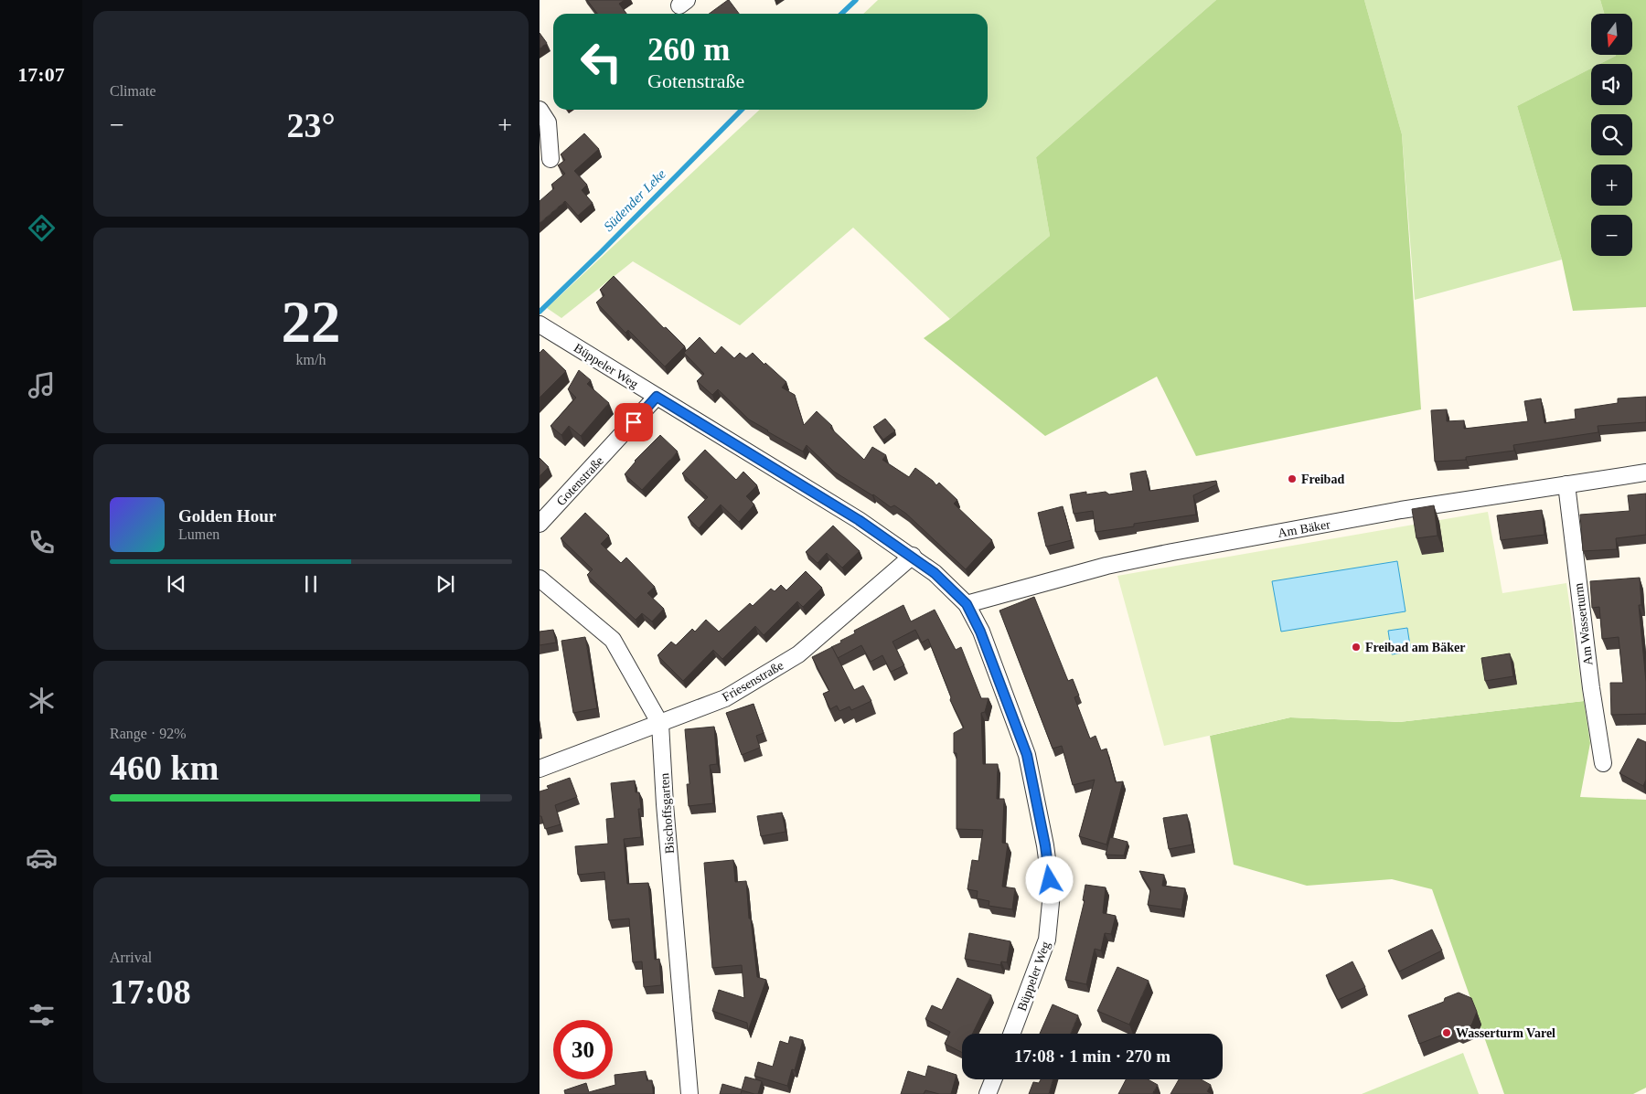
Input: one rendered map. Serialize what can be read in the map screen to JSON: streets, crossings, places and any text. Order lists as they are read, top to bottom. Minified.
{"streets":{"street":["Büppeler Weg","Gotenstraße","Am Bäker","Am Wasserturm","Friesenstraße","Bischoffsgarten"]},"crossings":[["Büppeler Weg","Gotenstraße"],["Büppeler Weg","Am Bäker"],["Büppeler Weg","Friesenstraße"],["Am Bäker","Am Wasserturm"],["Friesenstraße","Bischoffsgarten"]],"water":["Südender Leke"],"places":["Freibad","Freibad am Bäker","Wasserturm Varel"],"north":"bottom","page":{"tabs":"17:07","tile":["Climate",["22","km/h"],["Range · 92%","460 km"],["Arrival","17:08"]],"map_buttons":["+","−"],"turn":["260 m","Gotenstraße"],"heat":["−","23°","+"],"song":["Golden Hour","Lumen"],"limit":"30","trip":"17:08 · 1 min · 270 m"}}
